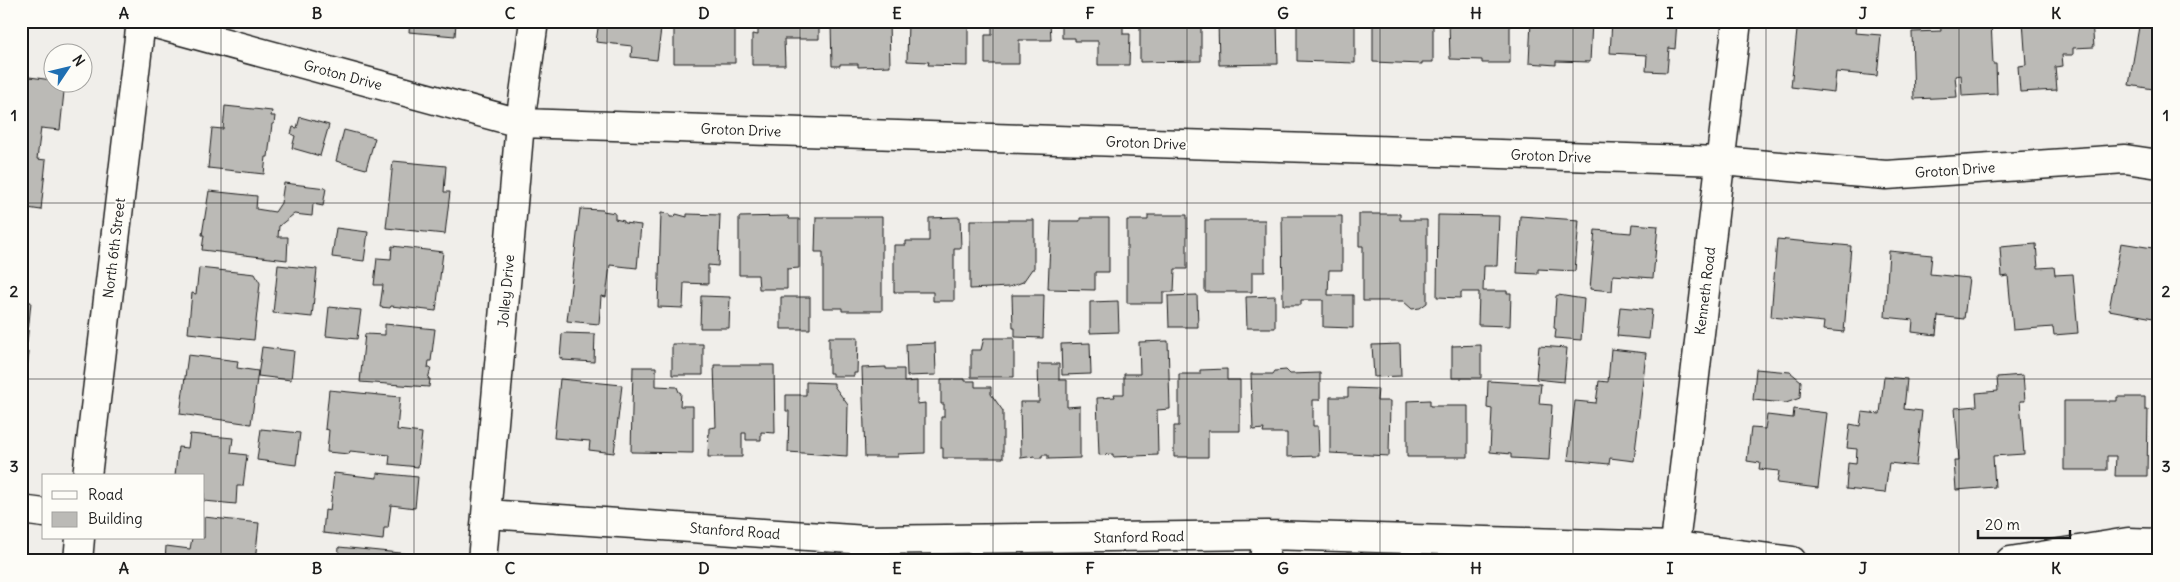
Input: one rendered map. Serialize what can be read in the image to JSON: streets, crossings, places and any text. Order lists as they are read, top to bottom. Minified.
{"streets":{"street":["Groton Drive","North 6th Street","Jolley Drive","Kenneth Road","Stanford Road"]},"crossings":[["Groton Drive","Jolley Drive"],["Groton Drive","Kenneth Road"],["Jolley Drive","Stanford Road"],["Kenneth Road","Stanford Road"]],"legend":["Road","Building"],"scale_bar":"20 m","north":"top right","grid":{"columns":["A","B","C","D","E","F","G","H","I","J","K"],"rows":["1","2","3"]}}
